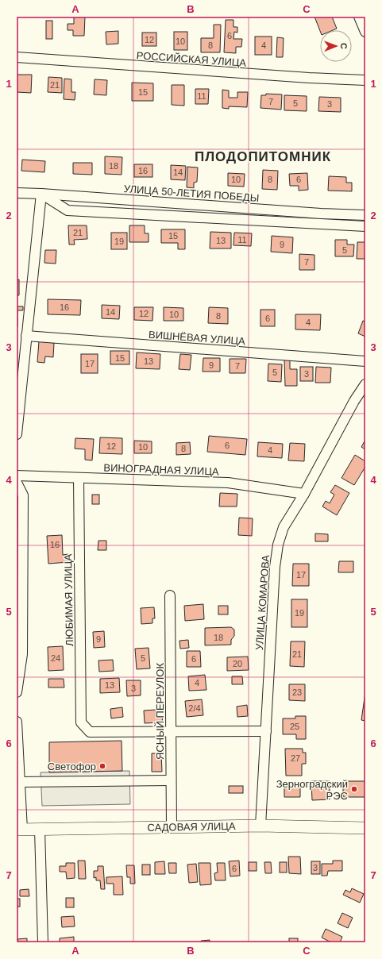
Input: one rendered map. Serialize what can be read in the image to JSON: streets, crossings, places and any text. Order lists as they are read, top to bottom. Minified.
{"streets":{"main road":["САДОВАЯ УЛИЦА"],"street":["РОССИЙСКАЯ УЛИЦА","УЛИЦА 50-ЛЕТИЯ ПОБЕДЫ","ВИШНЁВАЯ УЛИЦА","ВИНОГРАДНАЯ УЛИЦА","ЛЮБИМАЯ УЛИЦА","УЛИЦА КОМАРОВА","ЯСНЫЙ ПЕРЕУЛОК"]},"crossings":[["ВИНОГРАДНАЯ УЛИЦА","ЛЮБИМАЯ УЛИЦА"],["ВИНОГРАДНАЯ УЛИЦА","УЛИЦА КОМАРОВА"],["ЛЮБИМАЯ УЛИЦА","ЯСНЫЙ ПЕРЕУЛОК"],["УЛИЦА КОМАРОВА","САДОВАЯ УЛИЦА"],["ЯСНЫЙ ПЕРЕУЛОК","САДОВАЯ УЛИЦА"]],"districts":["ПЛОДОПИТОМНИК"],"places":["Светофор","Зерноградский РЭС"],"house_numbers":["6","12","10","8","4","21","15","11","7","5","3","18","16","14","10","8","6","21","15","11","13","19","9","5","7","16","14","12","10","8","6","4","15","13","17","9","7","5","3","6","12","10","8","4","16","17","19","18","9","21","24","5","6","20","4","13","3","23","2/4","25","27","3","6"],"north":"right","grid":{"columns":["A","B","C"],"rows":["1","2","3","4","5","6","7"]}}
